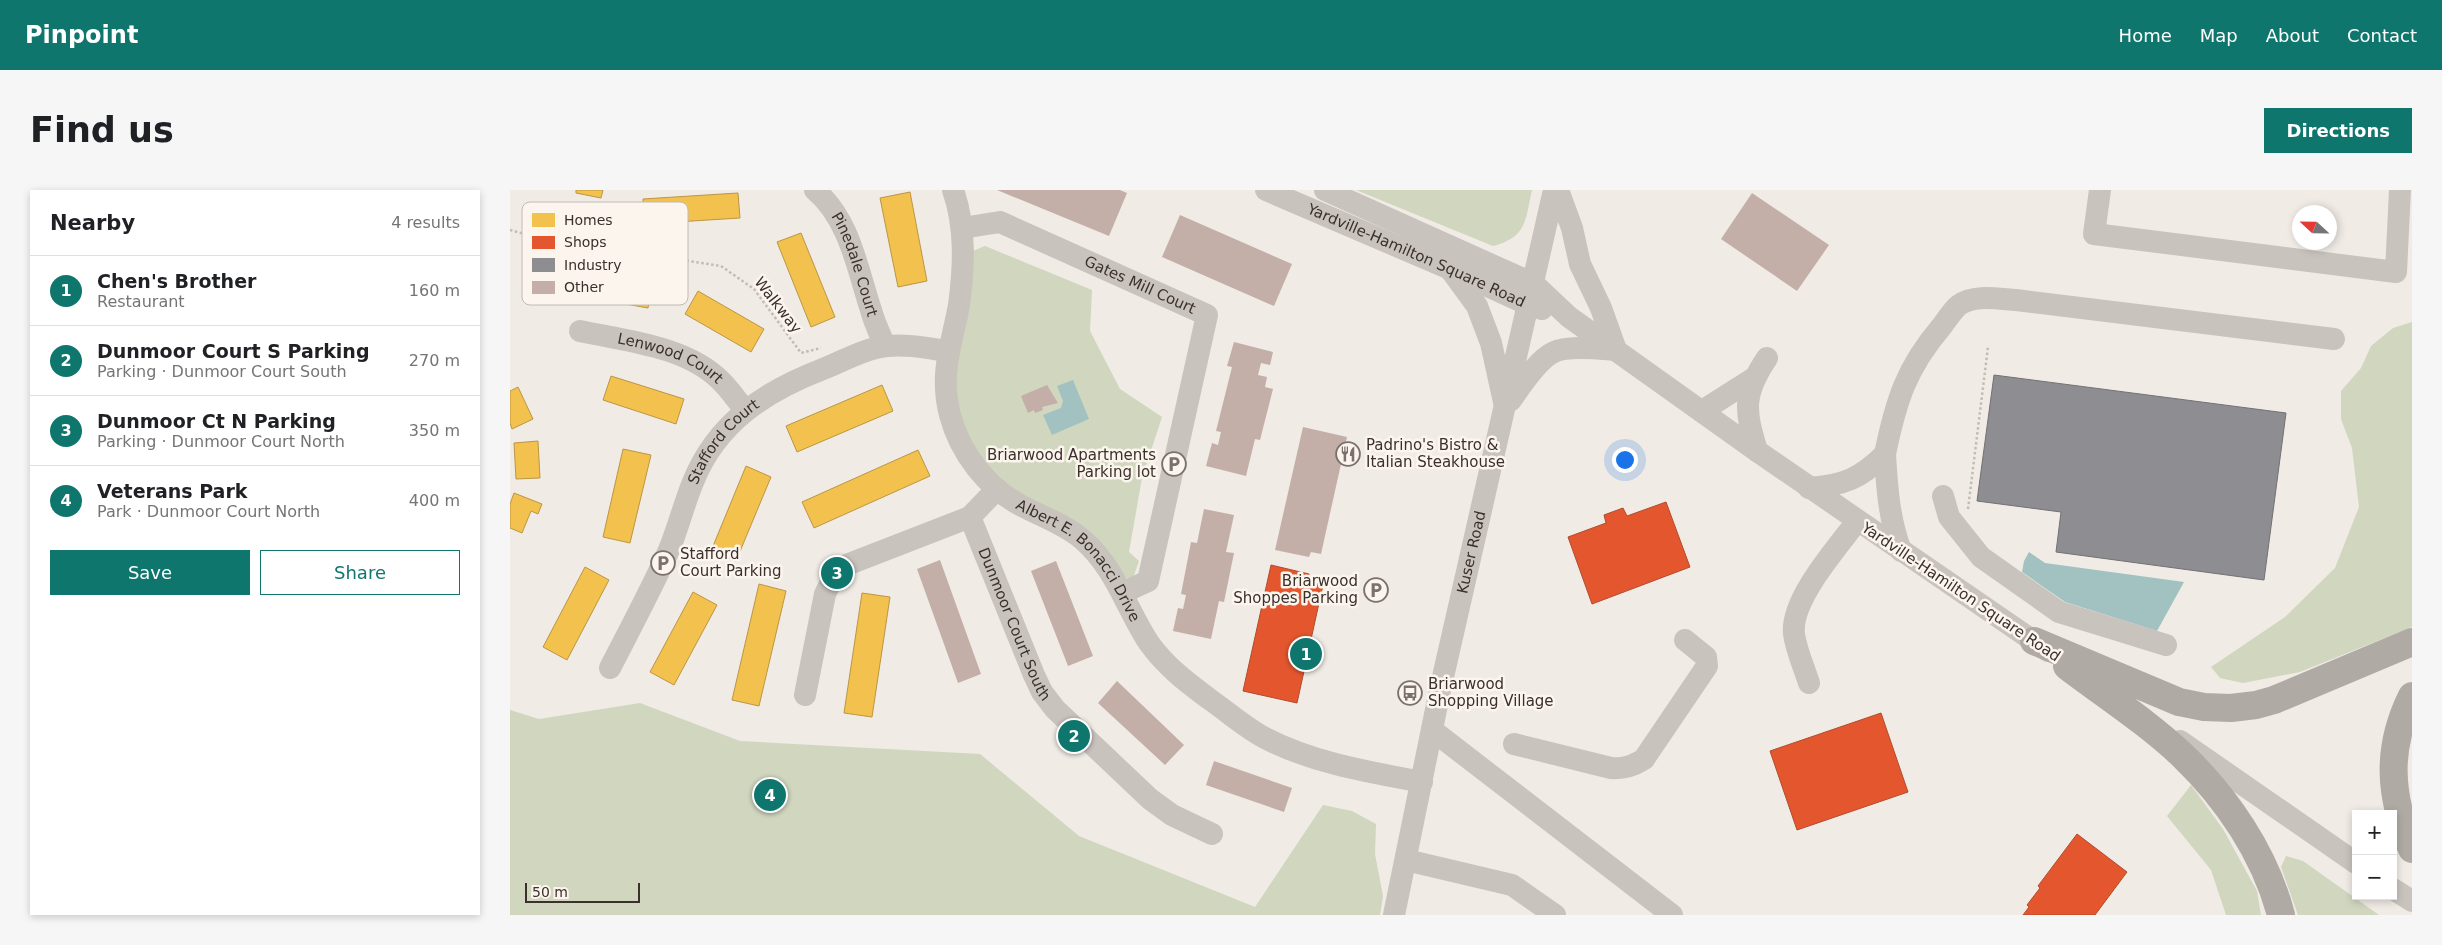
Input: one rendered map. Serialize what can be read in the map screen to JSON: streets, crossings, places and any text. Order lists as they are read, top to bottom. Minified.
{"streets":{"street":["Yardville-Hamilton Square Road","Pinedale Court","Gates Mill Court","Lenwood Court","Stafford Court","Kuser Road","Albert E. Bonacci Drive","Dunmoor Court South"],"path":["Walkway"]},"crossings":[["Yardville-Hamilton Square Road","Kuser Road"],["Pinedale Court","Stafford Court"],["Gates Mill Court","Albert E. Bonacci Drive"],["Lenwood Court","Stafford Court"],["Stafford Court","Albert E. Bonacci Drive"],["Kuser Road","Albert E. Bonacci Drive"]],"places":{"restaurant":["Padrino's Bistro & Italian Steakhouse"],"parking":["Briarwood Apartments Parking lot","Stafford Court Parking","Briarwood Shoppes Parking"],"bus stop":["Briarwood Shopping Village"]},"legend":["Homes","Shops","Industry","Other"],"scale_bar":"50 m","north":"left","page":{"header":"Pinpoint","nav":["Home","Map","About","Contact"],"buttons":["Directions",["Save","Share"]],"title":"Find us","heading":["Nearby","4 results"],"list":[{"mark":"1","name":"Chen's Brother","note":"Restaurant","value":"160 m"},{"mark":"2","name":"Dunmoor Court S Parking","note":"Parking · Dunmoor Court South","value":"270 m"},{"mark":"3","name":"Dunmoor Ct N Parking","note":"Parking · Dunmoor Court North","value":"350 m"},{"mark":"4","name":"Veterans Park","note":"Park · Dunmoor Court North","value":"400 m"}],"pins":["3","1","2","4"],"map_buttons":["+","−"],"scale":"50 m"}}
